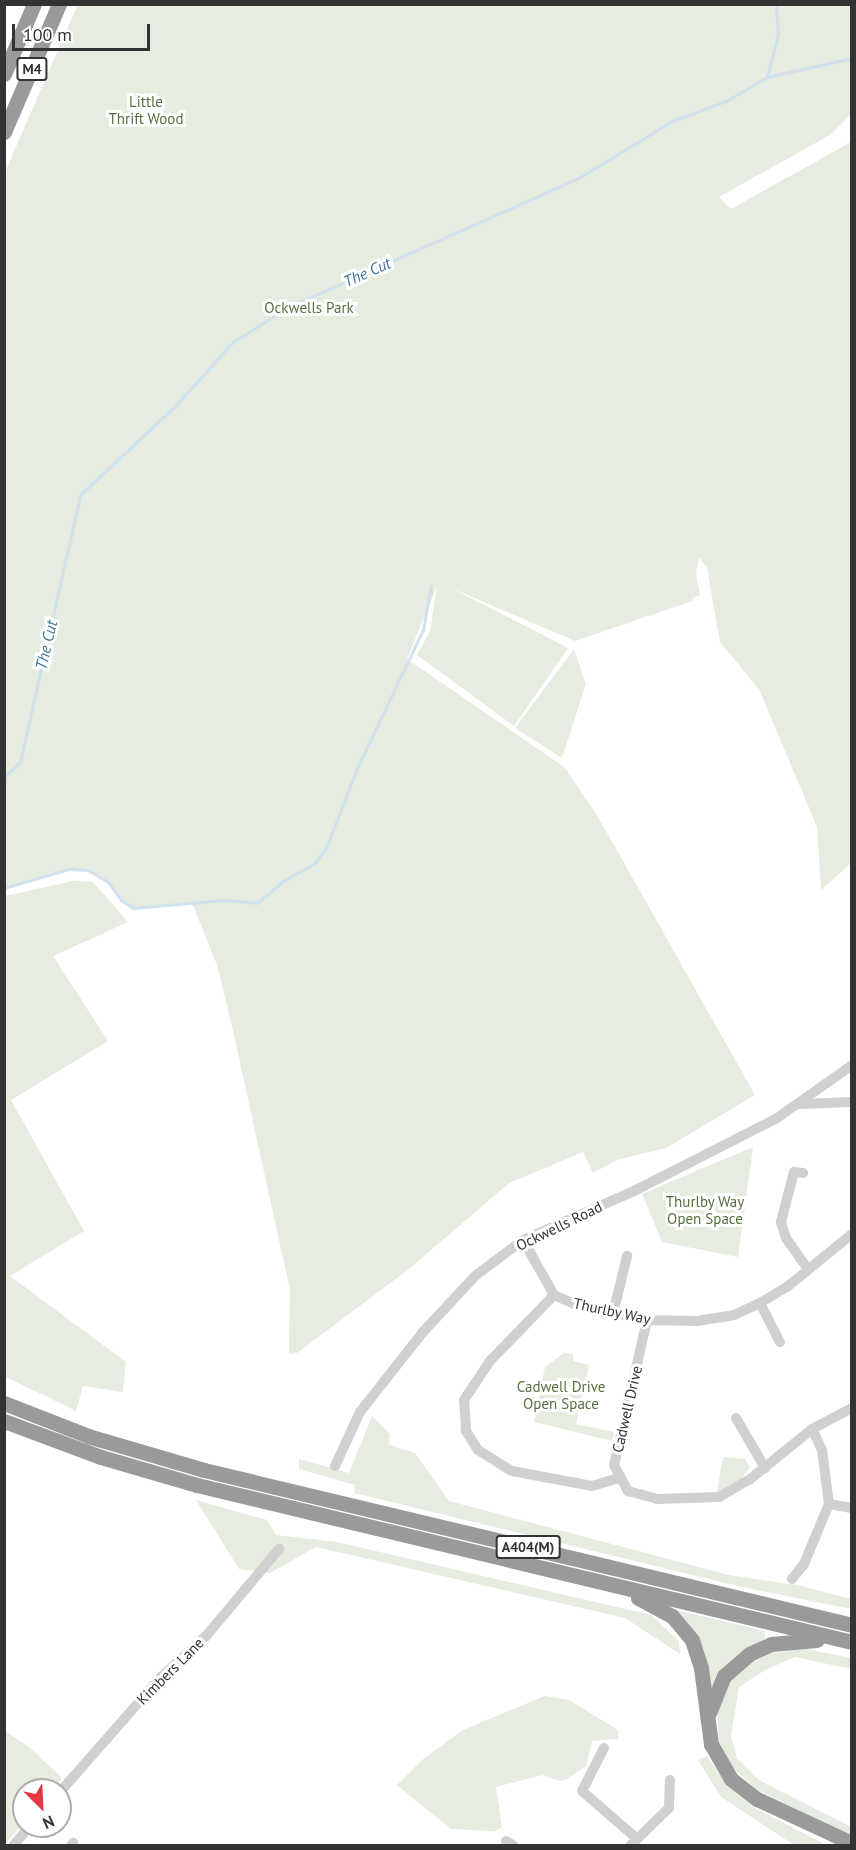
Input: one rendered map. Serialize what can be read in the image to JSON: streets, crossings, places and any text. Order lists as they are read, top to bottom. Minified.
{"streets":{"highway":["M4","A404(M)"],"street":["Ockwells Road","Thurlby Way","Cadwell Drive","Kimbers Lane"]},"crossings":[["Ockwells Road","Thurlby Way"],["Thurlby Way","Cadwell Drive"]],"water":["The Cut"],"parks":["Little Thrift Wood","Ockwells Park","Thurlby Way Open Space","Cadwell Drive Open Space"],"scale_bar":"100 m","north":"bottom right"}
